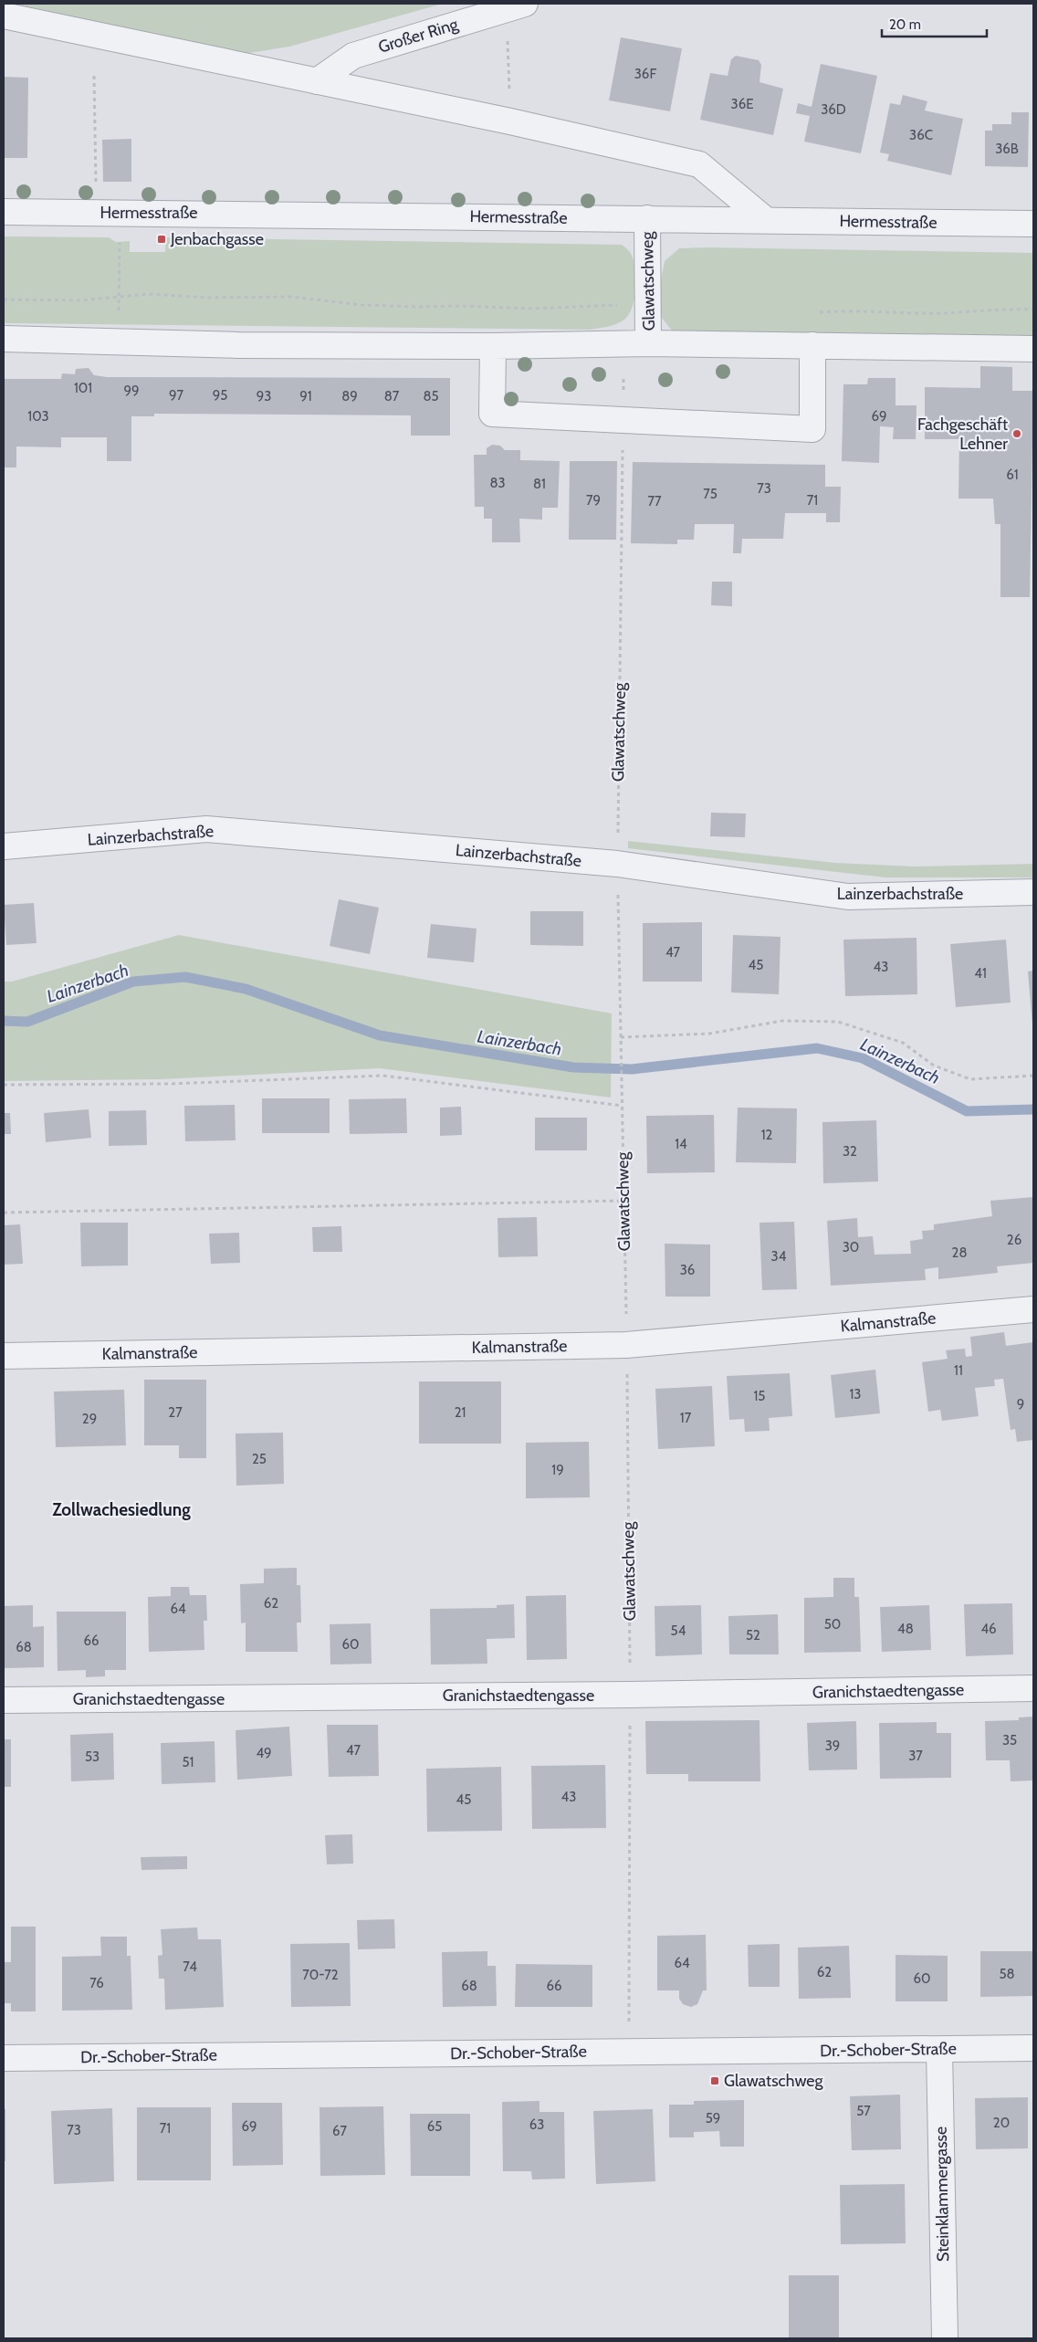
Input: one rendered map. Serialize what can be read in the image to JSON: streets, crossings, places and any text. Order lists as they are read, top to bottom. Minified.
{"streets":{"street":["Großer Ring","Hermesstraße","Glawatschweg","Lainzerbachstraße","Kalmanstraße","Granichstaedtengasse","Dr.-Schober-Straße","Steinklammergasse"]},"crossings":[["Hermesstraße","Glawatschweg"],["Glawatschweg","Lainzerbachstraße"],["Glawatschweg","Kalmanstraße"],["Glawatschweg","Granichstaedtengasse"],["Glawatschweg","Dr.-Schober-Straße"],["Dr.-Schober-Straße","Steinklammergasse"]],"districts":["Zollwachesiedlung"],"water":["Lainzerbach"],"places":{"transit":["Jenbachgasse","Glawatschweg"],"other":["Fachgeschäft Lehner"]},"house_numbers":["36F","36E","36D","36C","36B","101","99","97","95","93","91","89","87","85","103","69","61","83","81","73","75","79","71","77","47","45","43","41","12","14","32","26","30","28","34","36","11","13","15","9","27","21","17","29","25","19","62","64","50","48","46","54","52","66","60","68","35","39","47","49","37","53","51","43","45","64","74","62","58","70-72","60","76","68","66","57","59","20","63","69","65","71","73","67"],"scale_bar":"20 m"}
